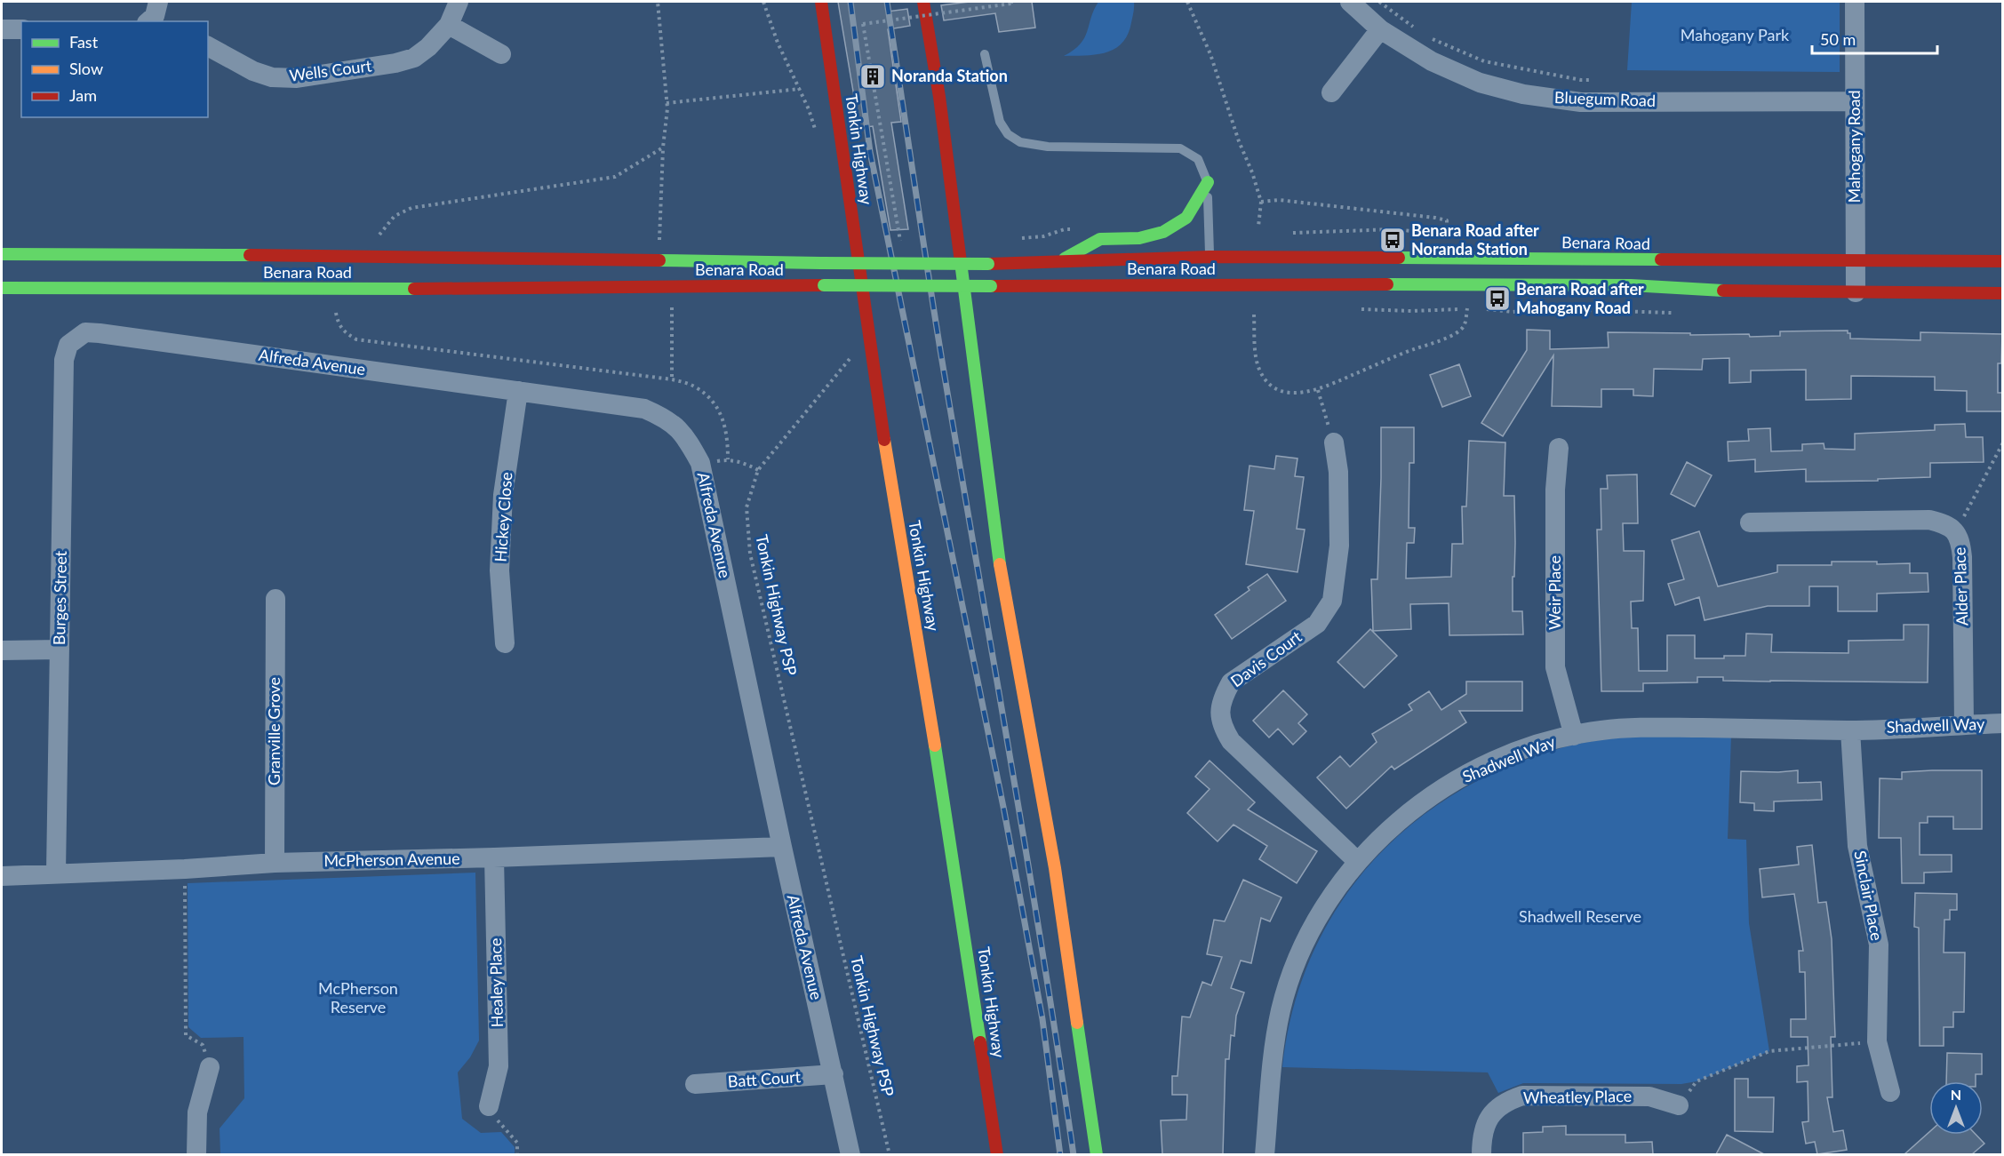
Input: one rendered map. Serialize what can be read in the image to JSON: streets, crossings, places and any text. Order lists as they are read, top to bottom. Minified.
{"streets":{"main road":["Tonkin Highway","Benara Road"],"street":["Wells Court","Bluegum Road","Mahogany Road","Alfreda Avenue","Hickey Close","Alder Place","Weir Place","Burges Street","Davis Court","Shadwell Way","Granville Grove","McPherson Avenue","Sinclair Place","Healey Place","Batt Court","Wheatley Place"],"path":["Tonkin Highway PSP"]},"crossings":[["Bluegum Road","Mahogany Road"],["Mahogany Road","Benara Road"],["Alfreda Avenue","Hickey Close"],["Alfreda Avenue","Burges Street"],["Alfreda Avenue","McPherson Avenue"],["Alfreda Avenue","Batt Court"],["Alder Place","Shadwell Way"],["Weir Place","Shadwell Way"],["Burges Street","McPherson Avenue"],["Davis Court","Shadwell Way"],["Shadwell Way","Sinclair Place"],["Granville Grove","McPherson Avenue"],["McPherson Avenue","Healey Place"]],"parks":["Mahogany Park","Shadwell Reserve","McPherson Reserve"],"places":{"building":["Noranda Station"],"bus stop":["Benara Road after Noranda Station","Benara Road after Mahogany Road"]},"legend":["Fast","Slow","Jam"],"scale_bar":"50 m","north":"top"}
